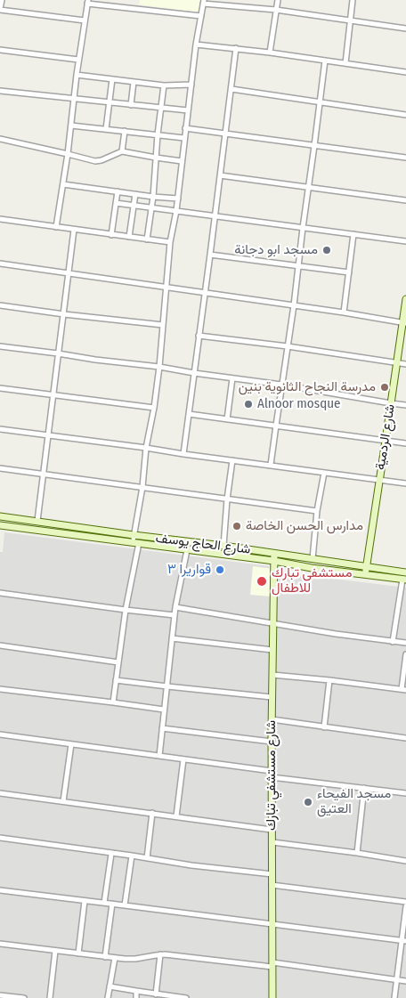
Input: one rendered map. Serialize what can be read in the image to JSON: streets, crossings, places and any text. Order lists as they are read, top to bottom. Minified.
{"streets":{"main road":["شارع الردمية","شارع الحاج يوسف","شارع مستشفي تبارك"]},"crossings":[["شارع الردمية","شارع الحاج يوسف"],["شارع الحاج يوسف","شارع مستشفي تبارك"]],"places":["مسجد ابو دجانة","مدرسة النجاح الثانوية بنين","Alnoor mosque","مدارس الحسن الخاصة","قواريرا ٣","مستشفى تبارك للاطفال","مسجد الفيحاء العتيق"]}
